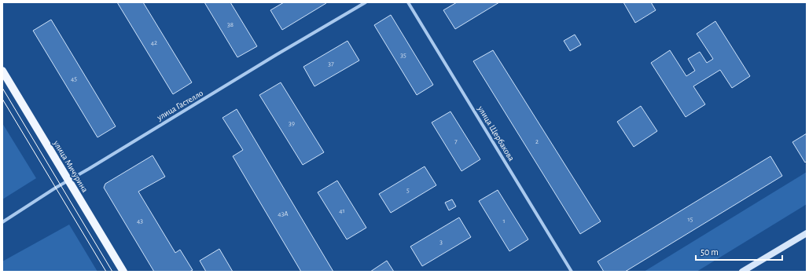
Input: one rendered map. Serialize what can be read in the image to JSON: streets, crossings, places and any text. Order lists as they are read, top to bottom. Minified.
{"streets":{"main road":["улица Мичурина"],"street":["улица Гастелло","улица Щербакова"]},"crossings":[["улица Гастелло","улица Мичурина"]],"house_numbers":["38","42","35","37","45","39","7","2","5","41","43А","15","43","1","3"],"scale_bar":"50 m"}
